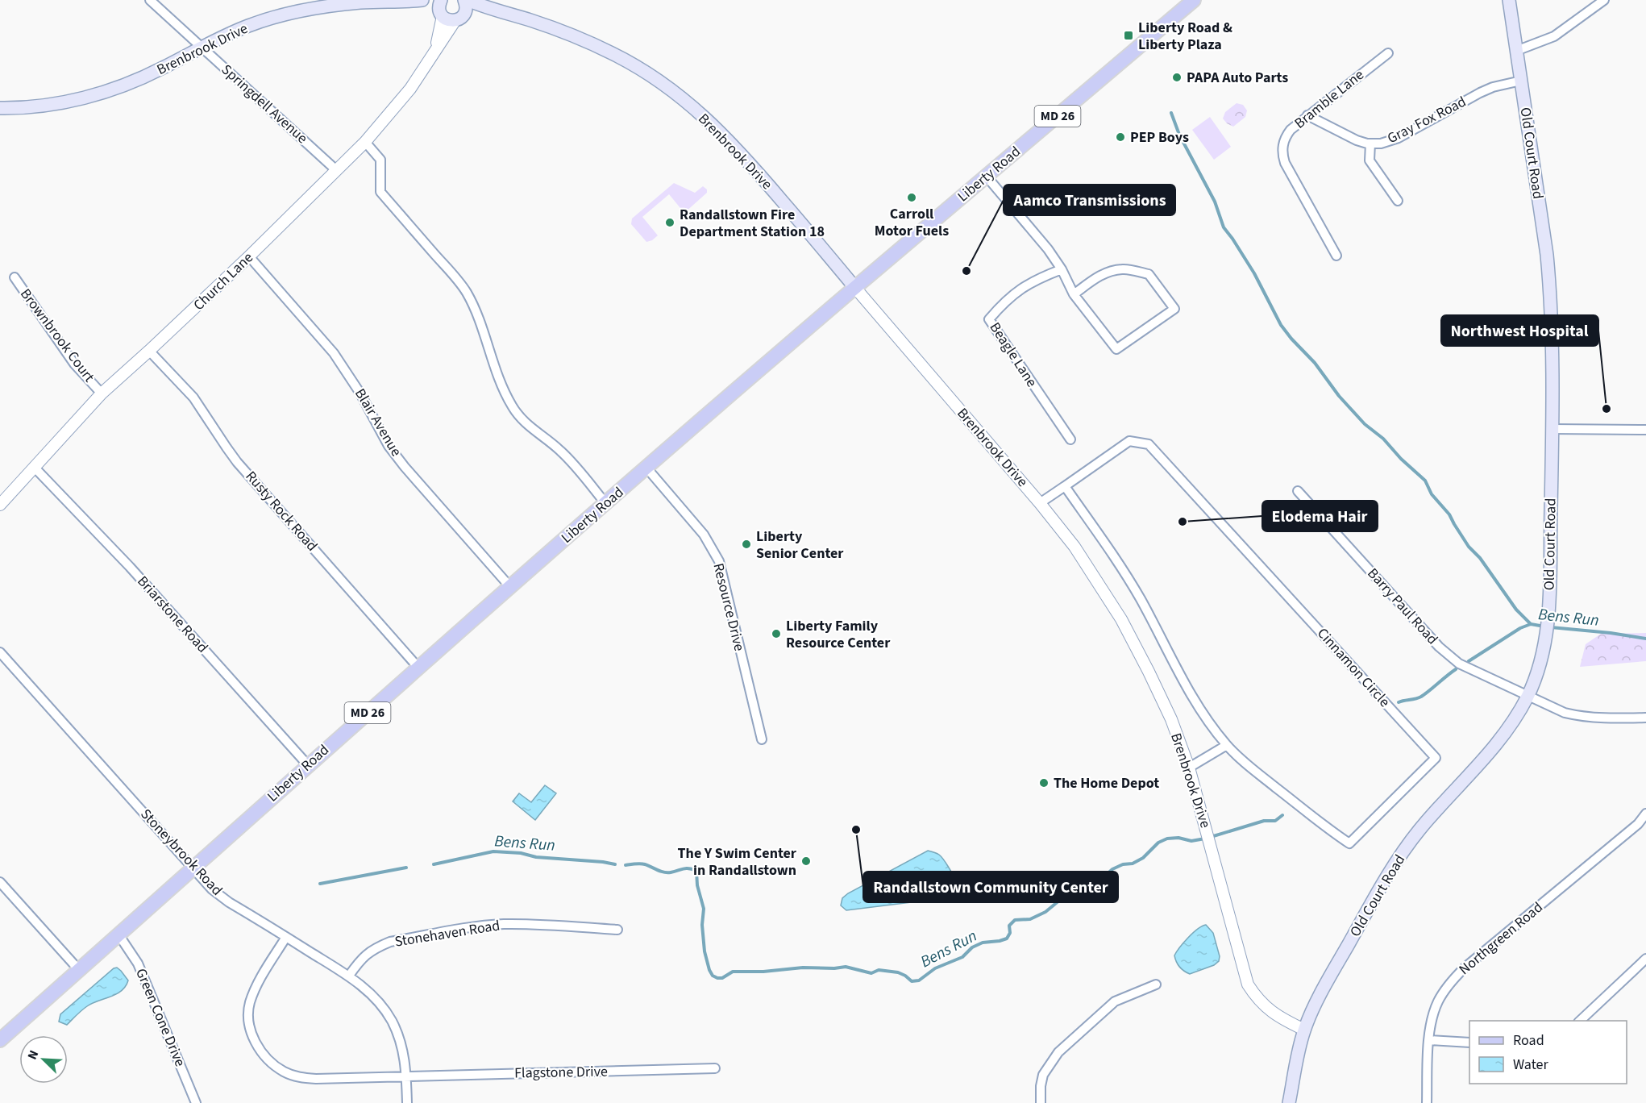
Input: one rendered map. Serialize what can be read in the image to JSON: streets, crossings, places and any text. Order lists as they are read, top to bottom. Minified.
{"streets":{"main road":["Brenbrook Drive","MD 26","Old Court Road","Liberty Road"],"street":["Bramble Lane","Springdell Avenue","Gray Fox Road","Church Lane","Brownbrook Court","Beagle Lane","Blair Avenue","Rusty Rock Road","Barry Paul Road","Resource Drive","Briarstone Road","Cinnamon Circle","Stoneybrook Road","Stonehaven Road","Northgreen Road","Green Cone Drive","Flagstone Drive"]},"crossings":[["Brenbrook Drive","Springdell Avenue"],["Brenbrook Drive","Old Court Road"],["Brenbrook Drive","Liberty Road"],["Brenbrook Drive","Church Lane"],["Brenbrook Drive","Cinnamon Circle"],["Bramble Lane","Gray Fox Road"],["Springdell Avenue","Church Lane"],["Gray Fox Road","Old Court Road"],["Old Court Road","Barry Paul Road"],["Liberty Road","Blair Avenue"],["Liberty Road","Rusty Rock Road"],["Liberty Road","Resource Drive"],["Liberty Road","Briarstone Road"],["Liberty Road","Stoneybrook Road"],["Liberty Road","Green Cone Drive"],["Church Lane","Brownbrook Court"],["Church Lane","Blair Avenue"],["Church Lane","Rusty Rock Road"],["Church Lane","Briarstone Road"],["Stoneybrook Road","Stonehaven Road"],["Stoneybrook Road","Flagstone Drive"]],"water":["Bens Run"],"places":{"transit":["Liberty Road & Liberty Plaza"],"other":["PAPA Auto Parts","PEP Boys","Carroll Motor Fuels","Randallstown Fire Department Station 18","Aamco Transmissions","Northwest Hospital","Elodema Hair","Liberty Senior Center","Liberty Family Resource Center","The Home Depot","Randallstown Community Center","The Y Swim Center in Randallstown"]},"legend":["Road","Water"],"north":"top left"}
